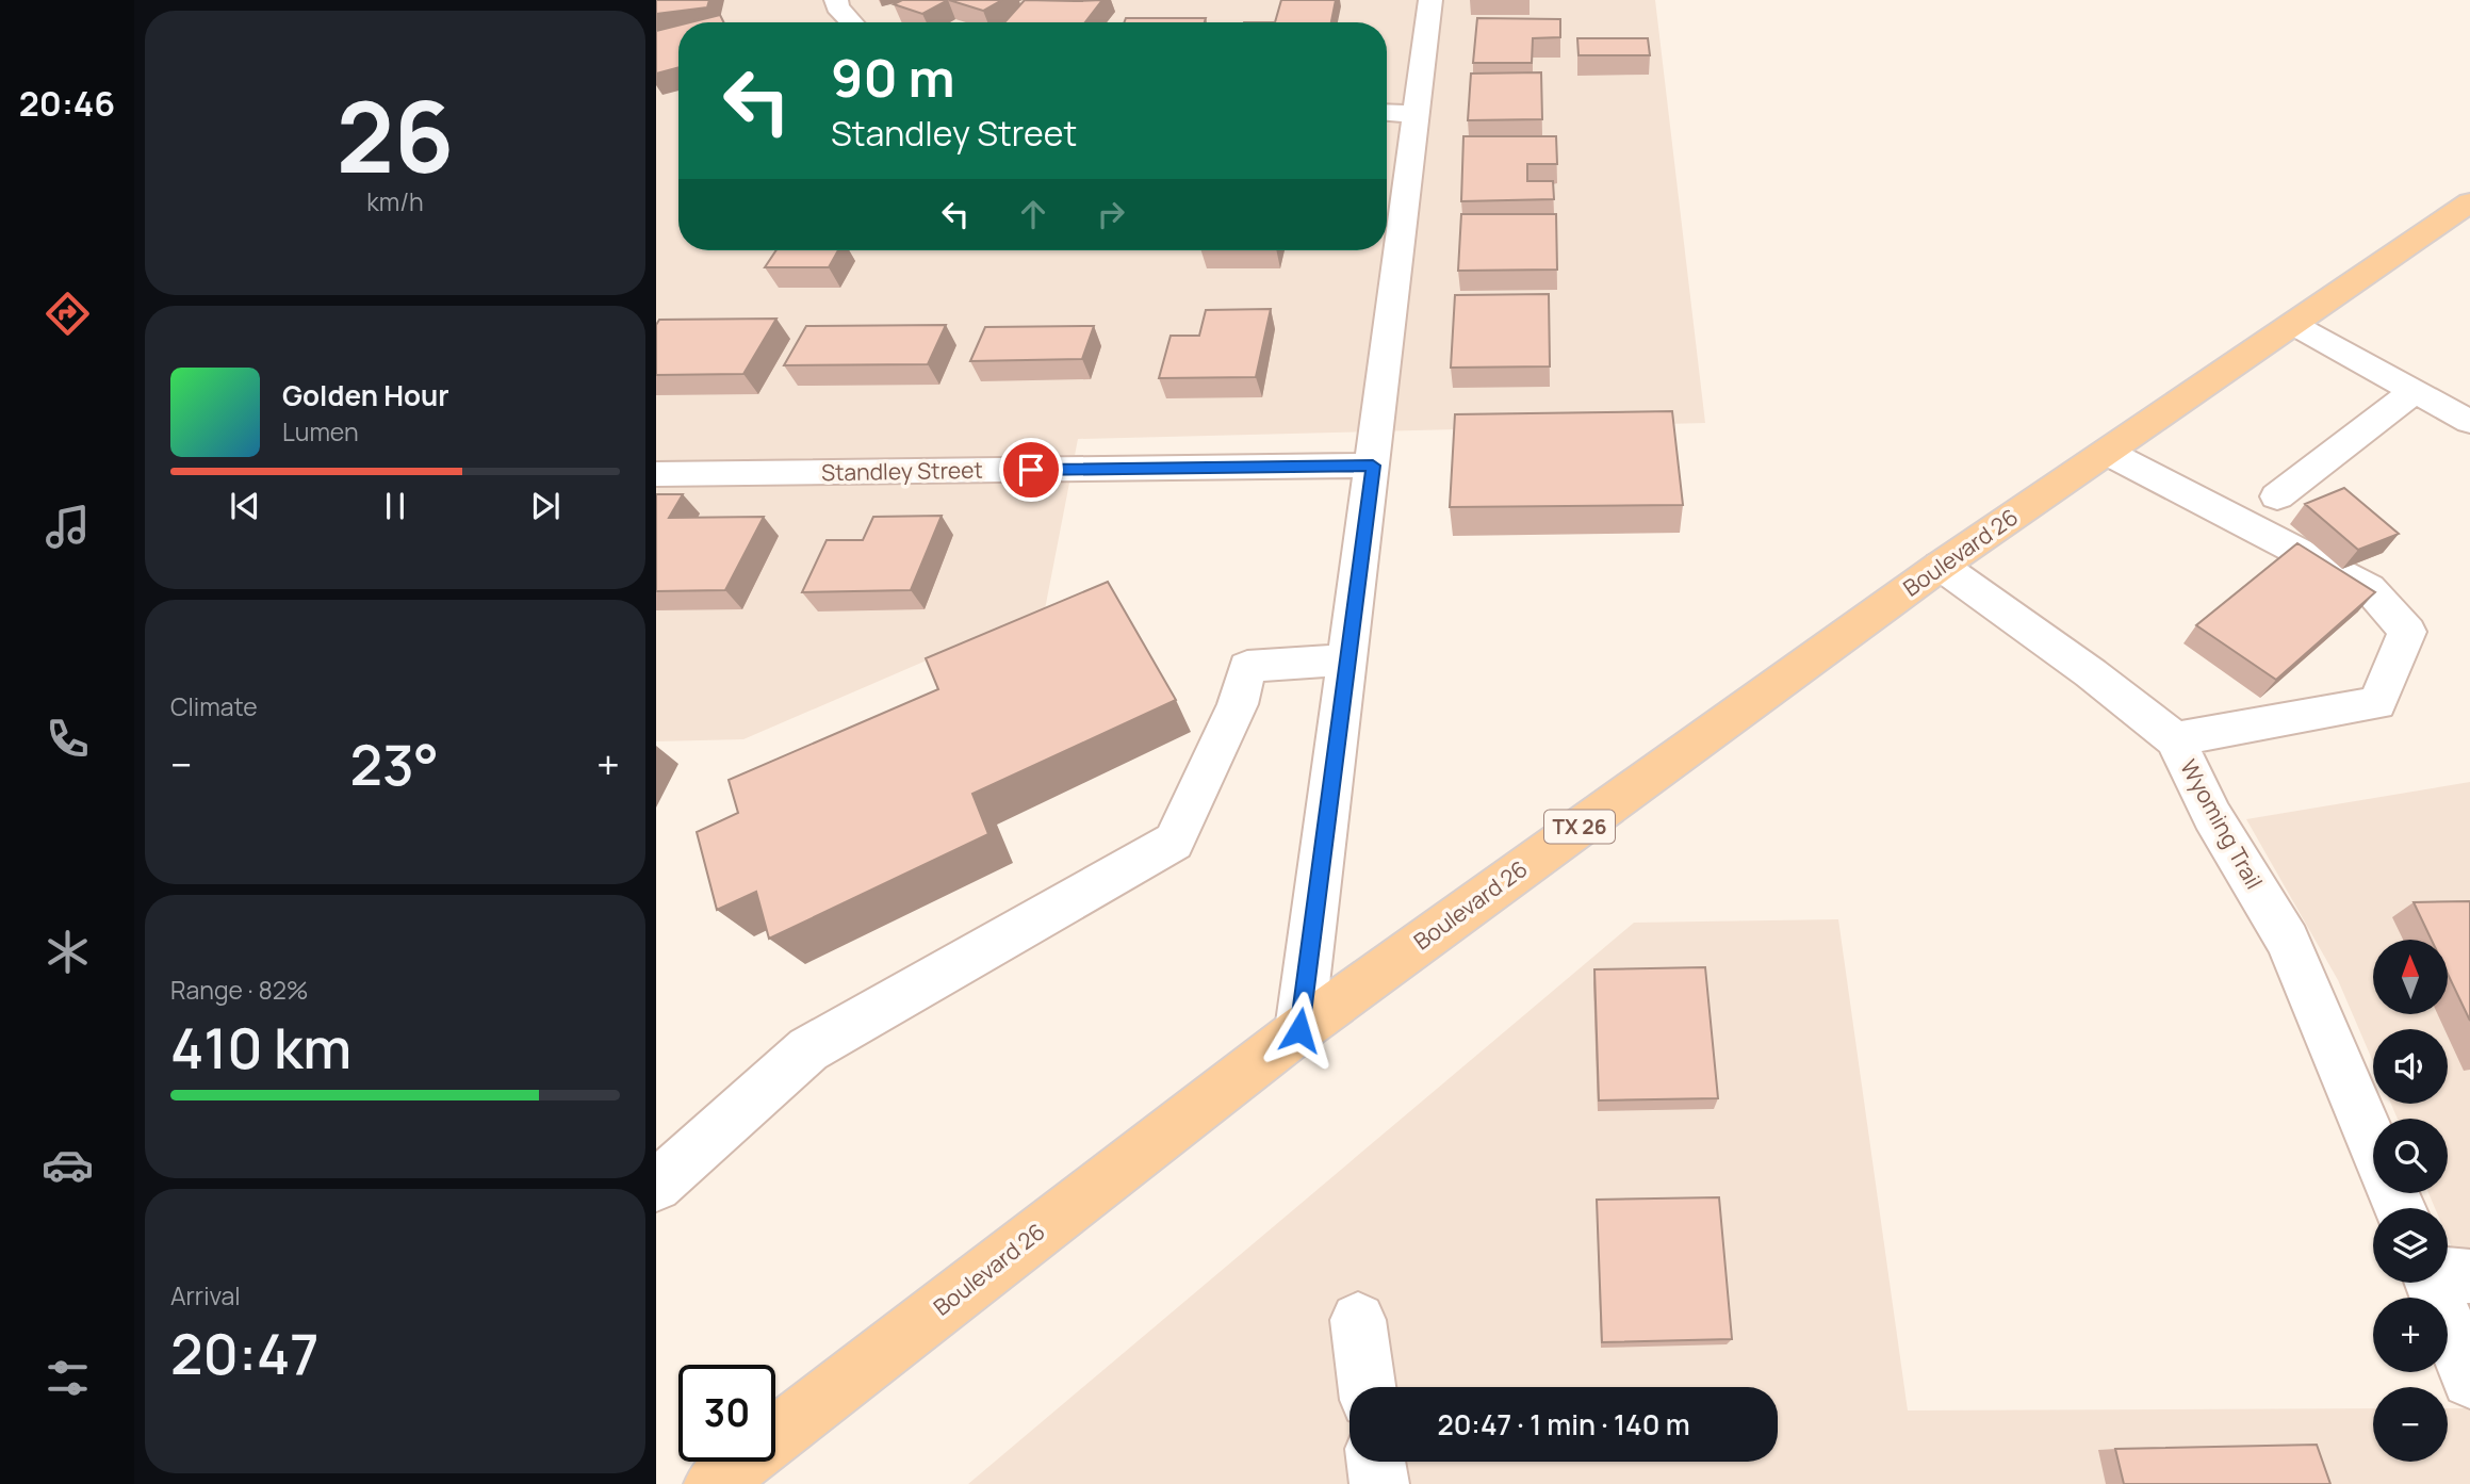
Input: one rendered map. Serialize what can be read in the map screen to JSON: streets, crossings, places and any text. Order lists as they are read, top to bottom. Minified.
{"streets":{"main road":["Boulevard 26","TX 26"],"street":["Standley Street","Wyoming Trail"]},"crossings":[["Boulevard 26","Wyoming Trail"]],"north":"top","page":{"tabs":"20:46","tile":[["26","km/h"],"Climate",["Range · 82%","410 km"],["Arrival","20:47"]],"turn":["90 m","Standley Street"],"song":["Golden Hour","Lumen"],"heat":["−","23°","+"],"map_buttons":["+","−"],"limit":"30","trip":"20:47 · 1 min · 140 m"}}
